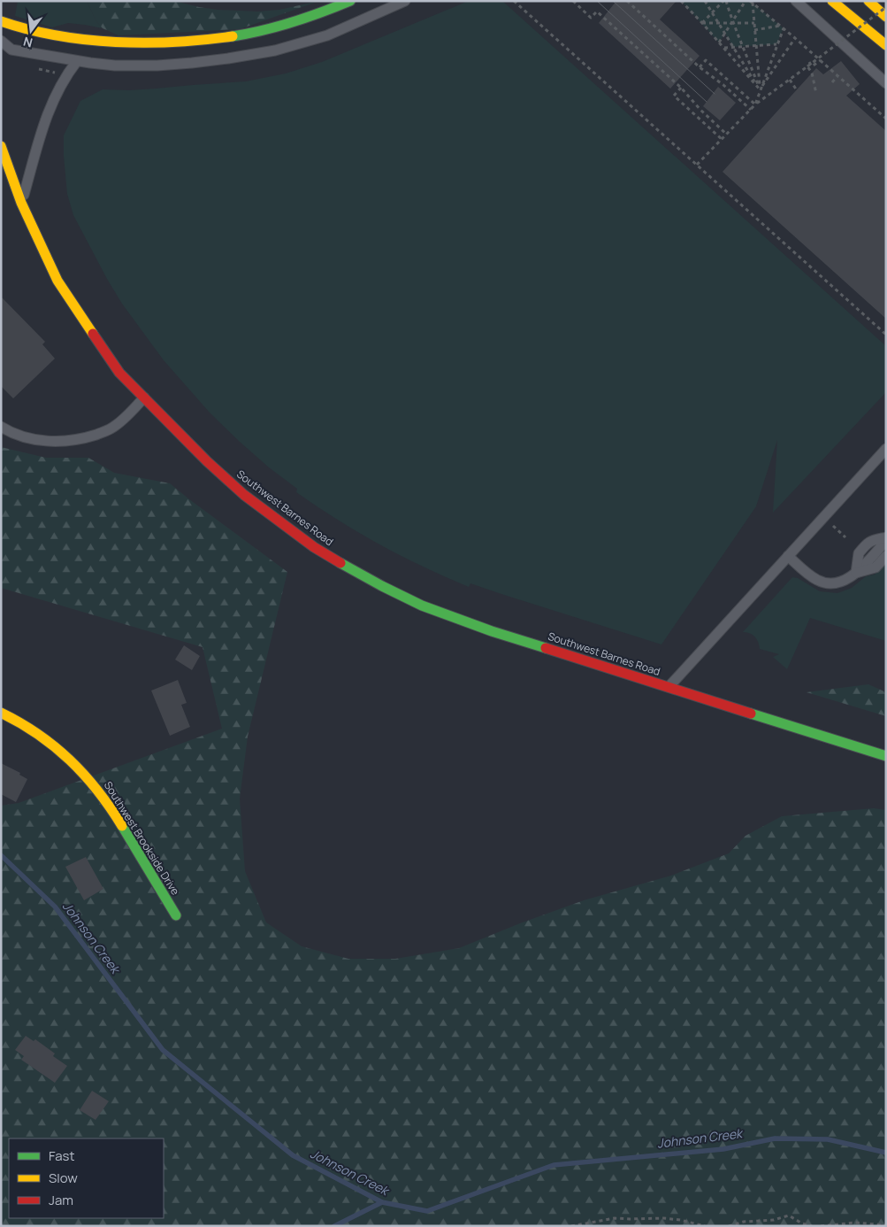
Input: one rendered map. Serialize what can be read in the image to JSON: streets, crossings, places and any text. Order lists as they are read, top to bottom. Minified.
{"streets":{"main road":["Southwest Barnes Road","Southwest Brookside Drive"]},"water":["Johnson Creek"],"legend":["Fast","Slow","Jam"],"north":"bottom"}
